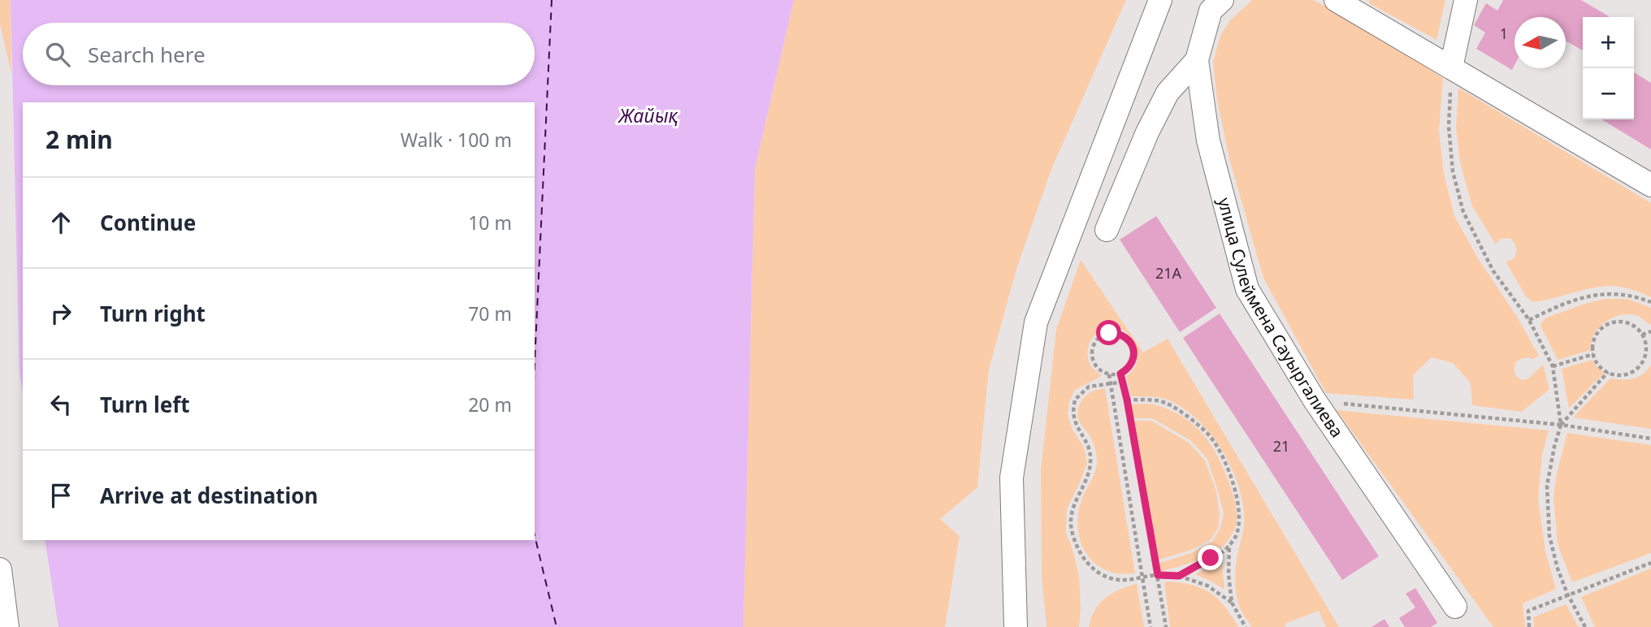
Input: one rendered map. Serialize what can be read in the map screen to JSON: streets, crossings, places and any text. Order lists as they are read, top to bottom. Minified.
{"streets":{"street":["улица Сулеймена Сауыргалиева"]},"water":["Жайық"],"house_numbers":["1","21А","21"],"north":"left","page":{"map_buttons":["+","−"],"search":"Search here","heading":["2 min","Walk · 100 m"],"list":[["Continue","10 m"],["Turn right","70 m"],["Turn left","20 m"],"Arrive at destination"]}}
